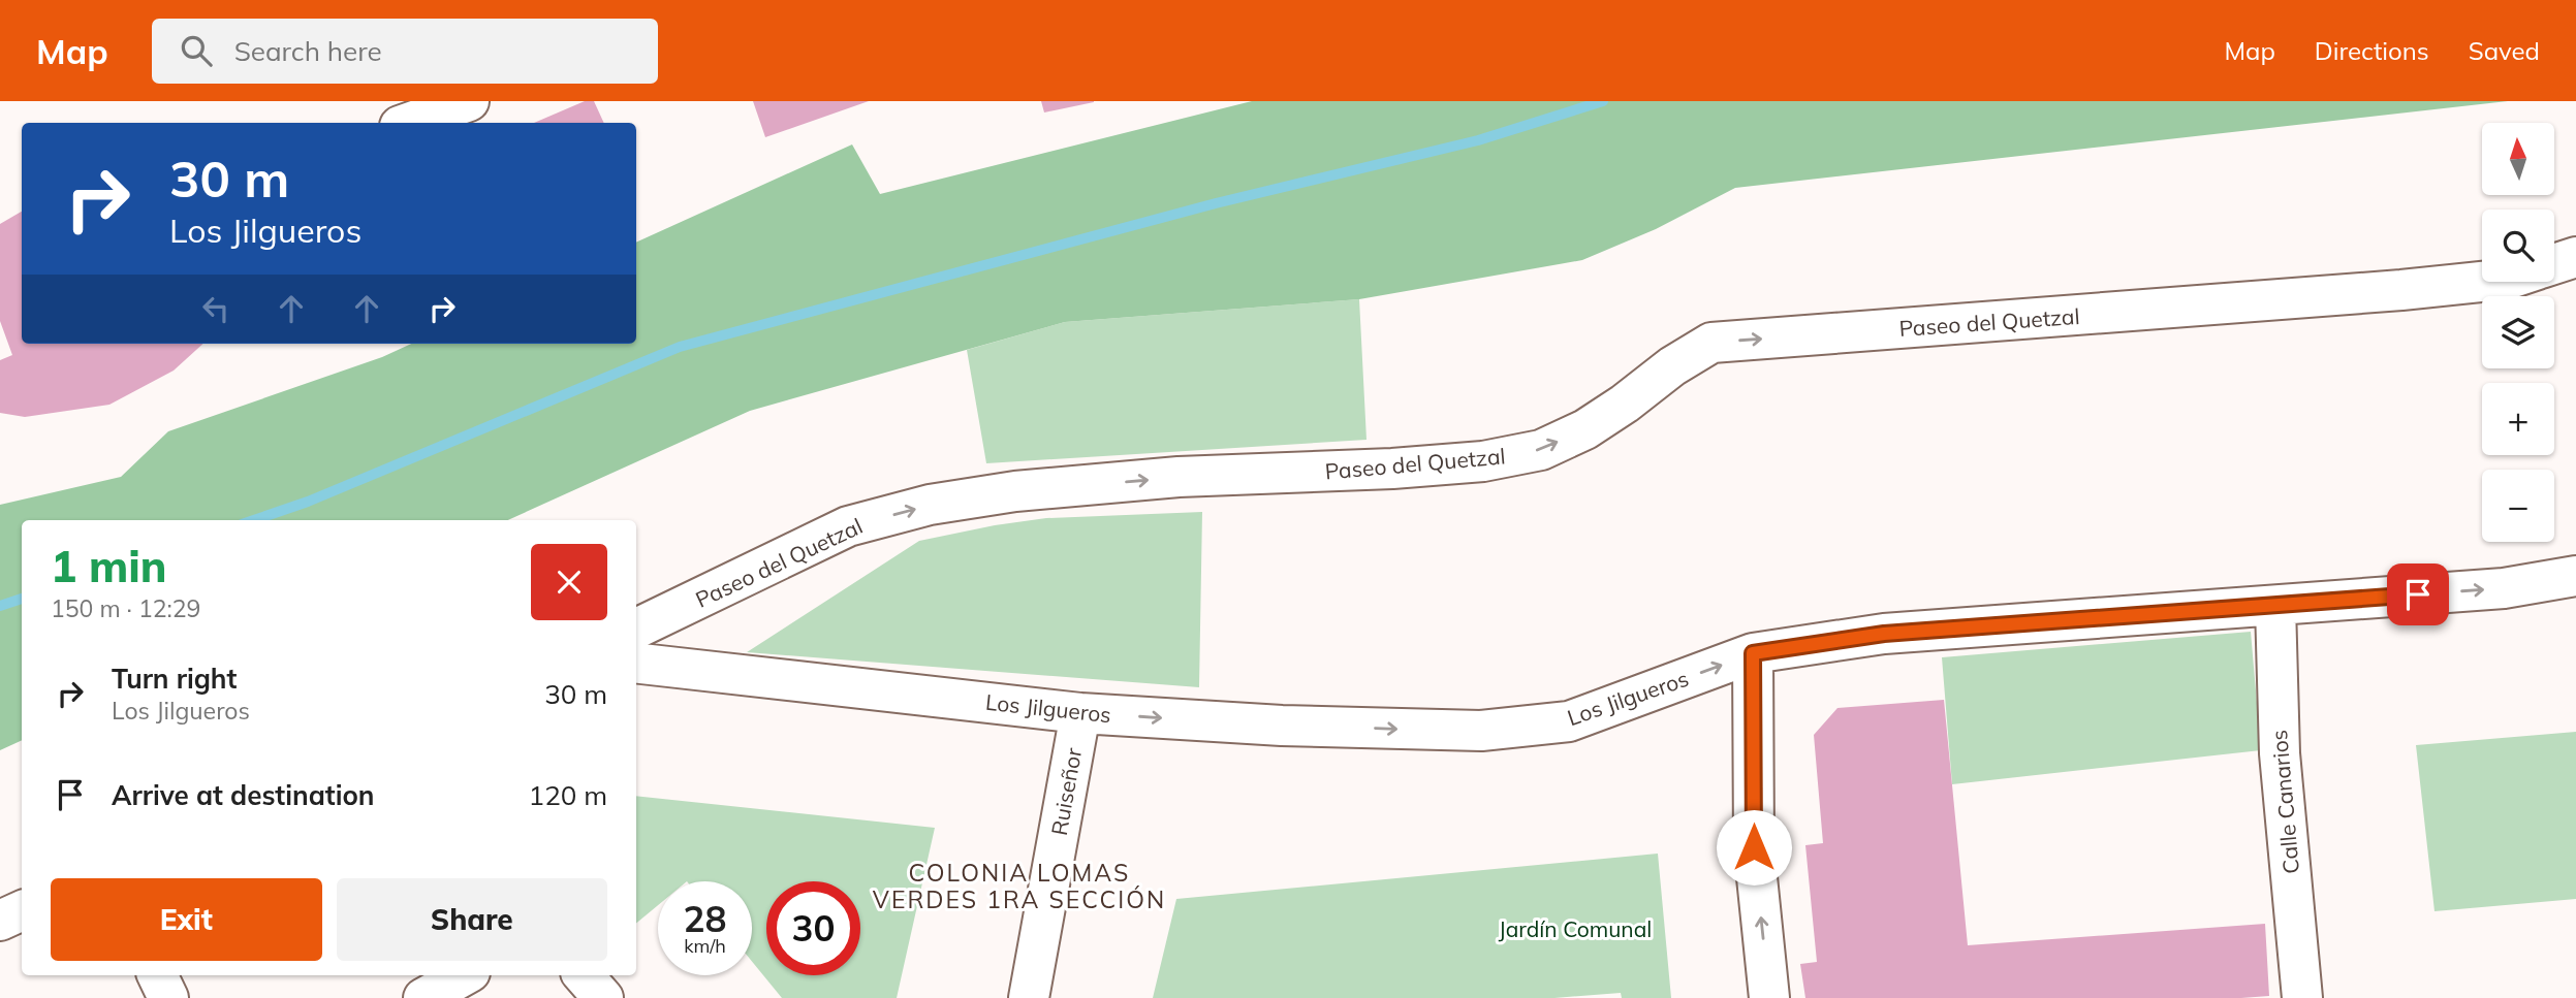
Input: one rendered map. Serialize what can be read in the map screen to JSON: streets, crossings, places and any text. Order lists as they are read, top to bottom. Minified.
{"streets":{"street":["Paseo del Quetzal","Los Jilgueros","Ruiseñor","Calle Canarios"]},"crossings":[["Los Jilgueros","Ruiseñor"],["Los Jilgueros","Calle Canarios"]],"one_way":["Paseo del Quetzal","Los Jilgueros"],"districts":["COLONIA LOMAS VERDES 1RA SECCIÓN"],"parks":["Jardín Comunal"],"north":"top","page":{"header":"Map","search":"Search here","nav":["Map","Directions","Saved"],"map_buttons":["+","−"],"turn":["30 m","Los Jilgueros"],"heading":["1 min","150 m · 12:29"],"list":[{"name":"Turn right","note":"Los Jilgueros","value":"30 m"},{"name":"Arrive at destination","value":"120 m"}],"buttons":["Exit","Share"],"speed":"28 km/h","limit":"30"}}
